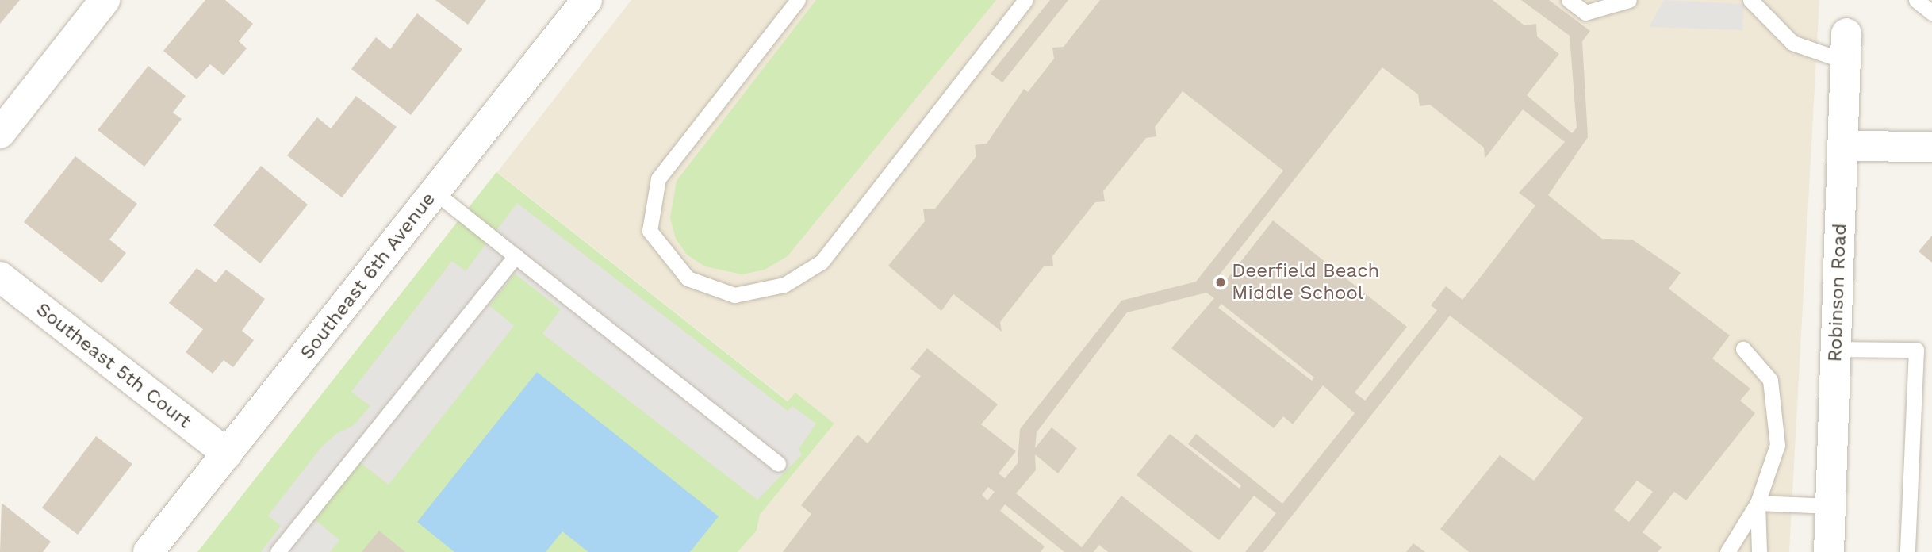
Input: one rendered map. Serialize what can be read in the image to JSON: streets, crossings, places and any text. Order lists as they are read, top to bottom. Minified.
{"streets":{"street":["Southeast 6th Avenue","Robinson Road","Southeast 5th Court"]},"crossings":[["Southeast 6th Avenue","Southeast 5th Court"]],"places":["Deerfield Beach Middle School"]}
